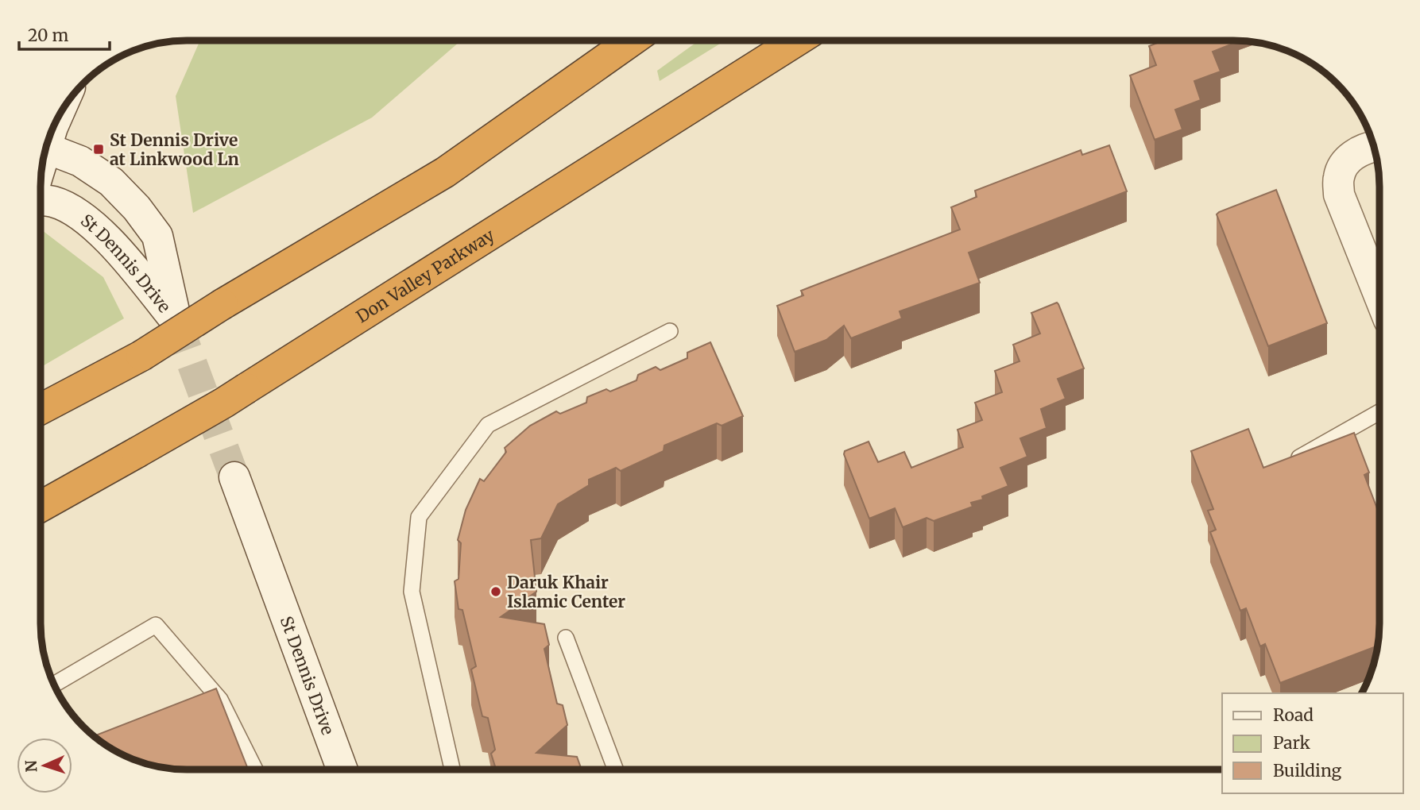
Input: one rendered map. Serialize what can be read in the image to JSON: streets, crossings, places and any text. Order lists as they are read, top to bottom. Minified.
{"streets":{"highway":["Don Valley Parkway"],"street":["St Dennis Drive"]},"places":{"transit":["St Dennis Drive at Linkwood Ln"],"other":["Daruk Khair Islamic Center"]},"legend":["Road","Park","Building"],"scale_bar":"20 m","north":"left"}
